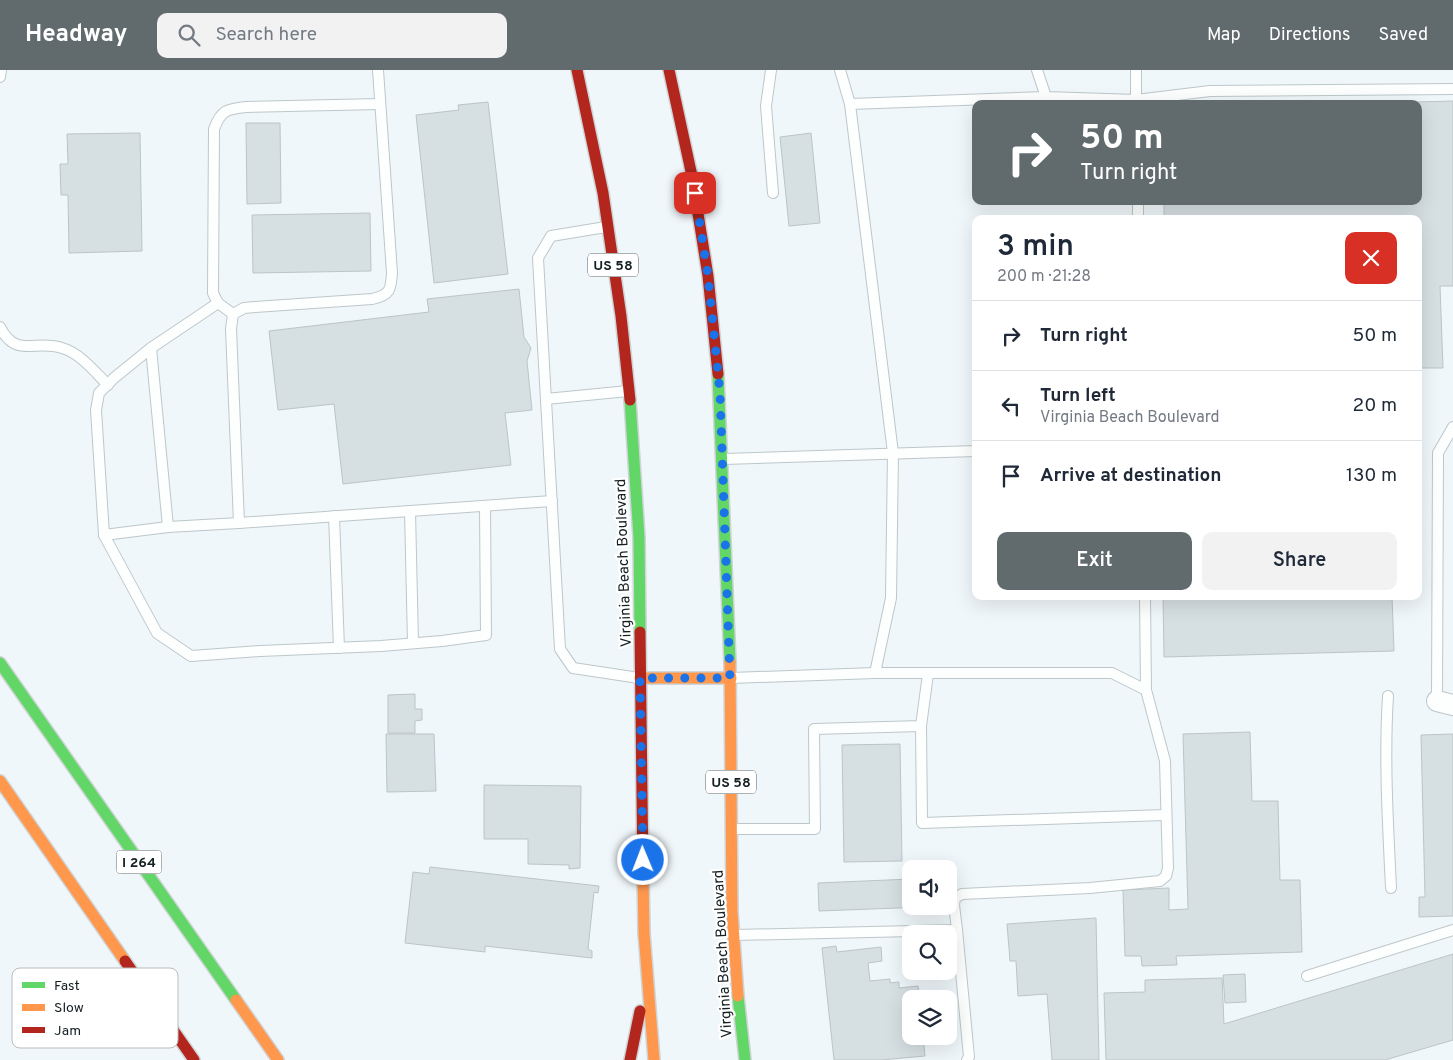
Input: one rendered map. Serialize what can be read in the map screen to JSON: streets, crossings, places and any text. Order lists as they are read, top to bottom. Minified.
{"streets":{"main road":["US 58","Virginia Beach Boulevard","I 264"]},"legend":["Fast","Slow","Jam"],"page":{"header":"Headway","search":"Search here","nav":["Map","Directions","Saved"],"turn":["50 m","Turn right"],"heading":["3 min","200 m · 21:28"],"list":[{"name":"Turn right","value":"50 m"},{"name":"Turn left","note":"Virginia Beach Boulevard","value":"20 m"},{"name":"Arrive at destination","value":"130 m"}],"buttons":["Exit","Share"]}}
